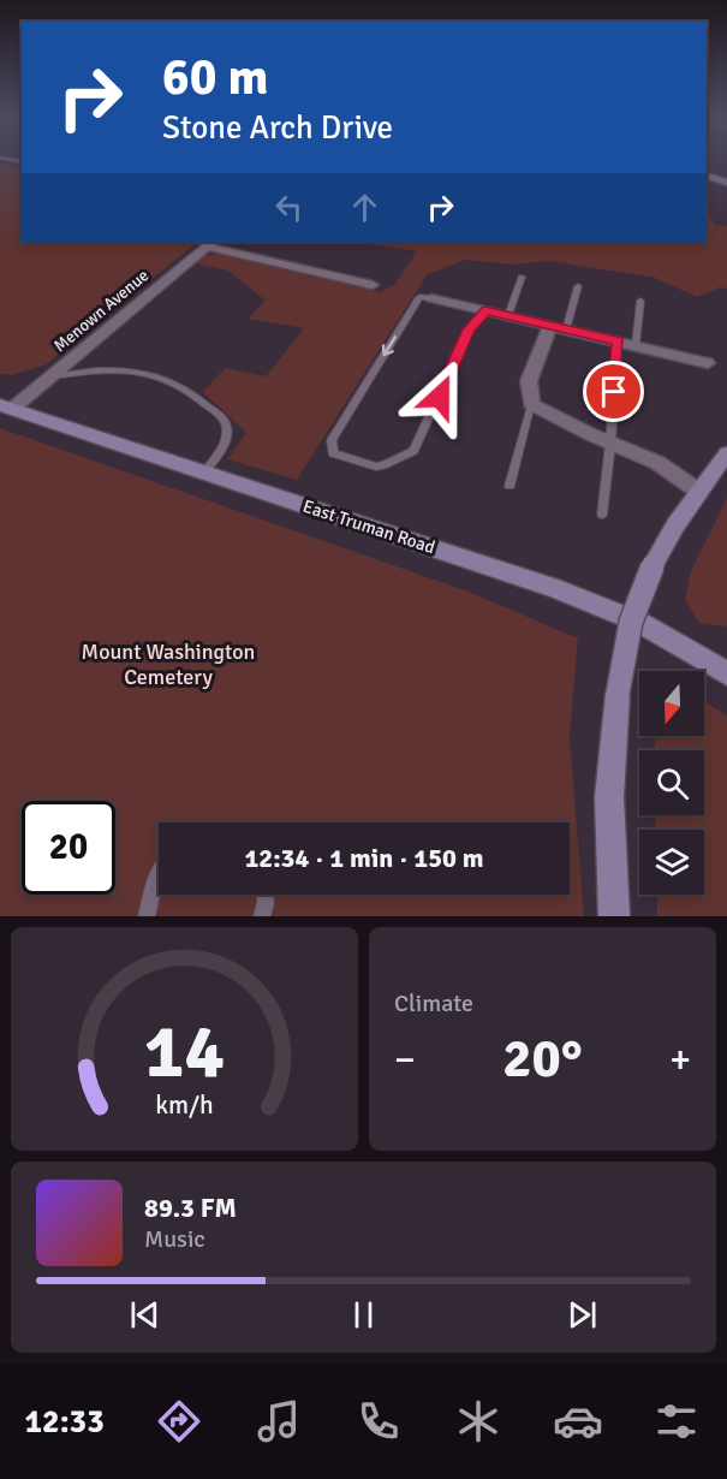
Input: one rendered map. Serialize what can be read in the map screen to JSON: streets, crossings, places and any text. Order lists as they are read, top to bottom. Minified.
{"streets":{"main road":["East Truman Road"],"street":["Menown Avenue"]},"crossings":[["Menown Avenue","East Truman Road"]],"parks":["Mount Washington Cemetery"],"north":"bottom","page":{"turn":["60 m","Stone Arch Drive"],"limit":"20","trip":"12:34 · 1 min · 150 m","tile":"Climate","heat":["−","20°","+"],"song":["89.3 FM","Music"],"tabs":"12:33","gauge":["14","km/h"]}}
